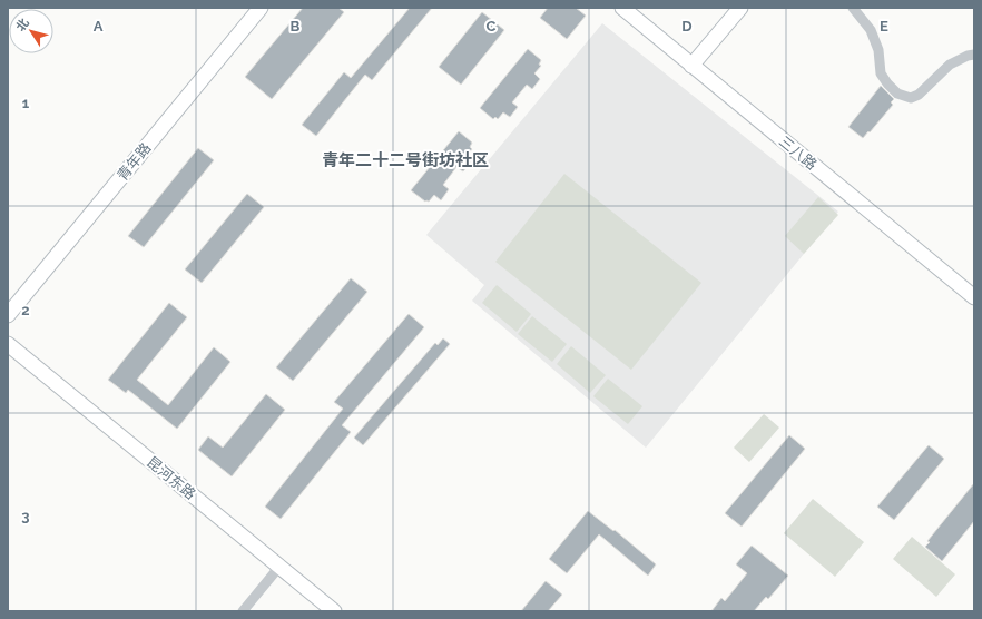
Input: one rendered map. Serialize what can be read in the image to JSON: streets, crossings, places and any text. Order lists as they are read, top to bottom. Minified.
{"streets":{"main road":["三八路","青年路","昆河东路"]},"districts":["青年二十二号街坊社区"],"north":"top left","grid":{"columns":["A","B","C","D","E"],"rows":["1","2","3"]}}
